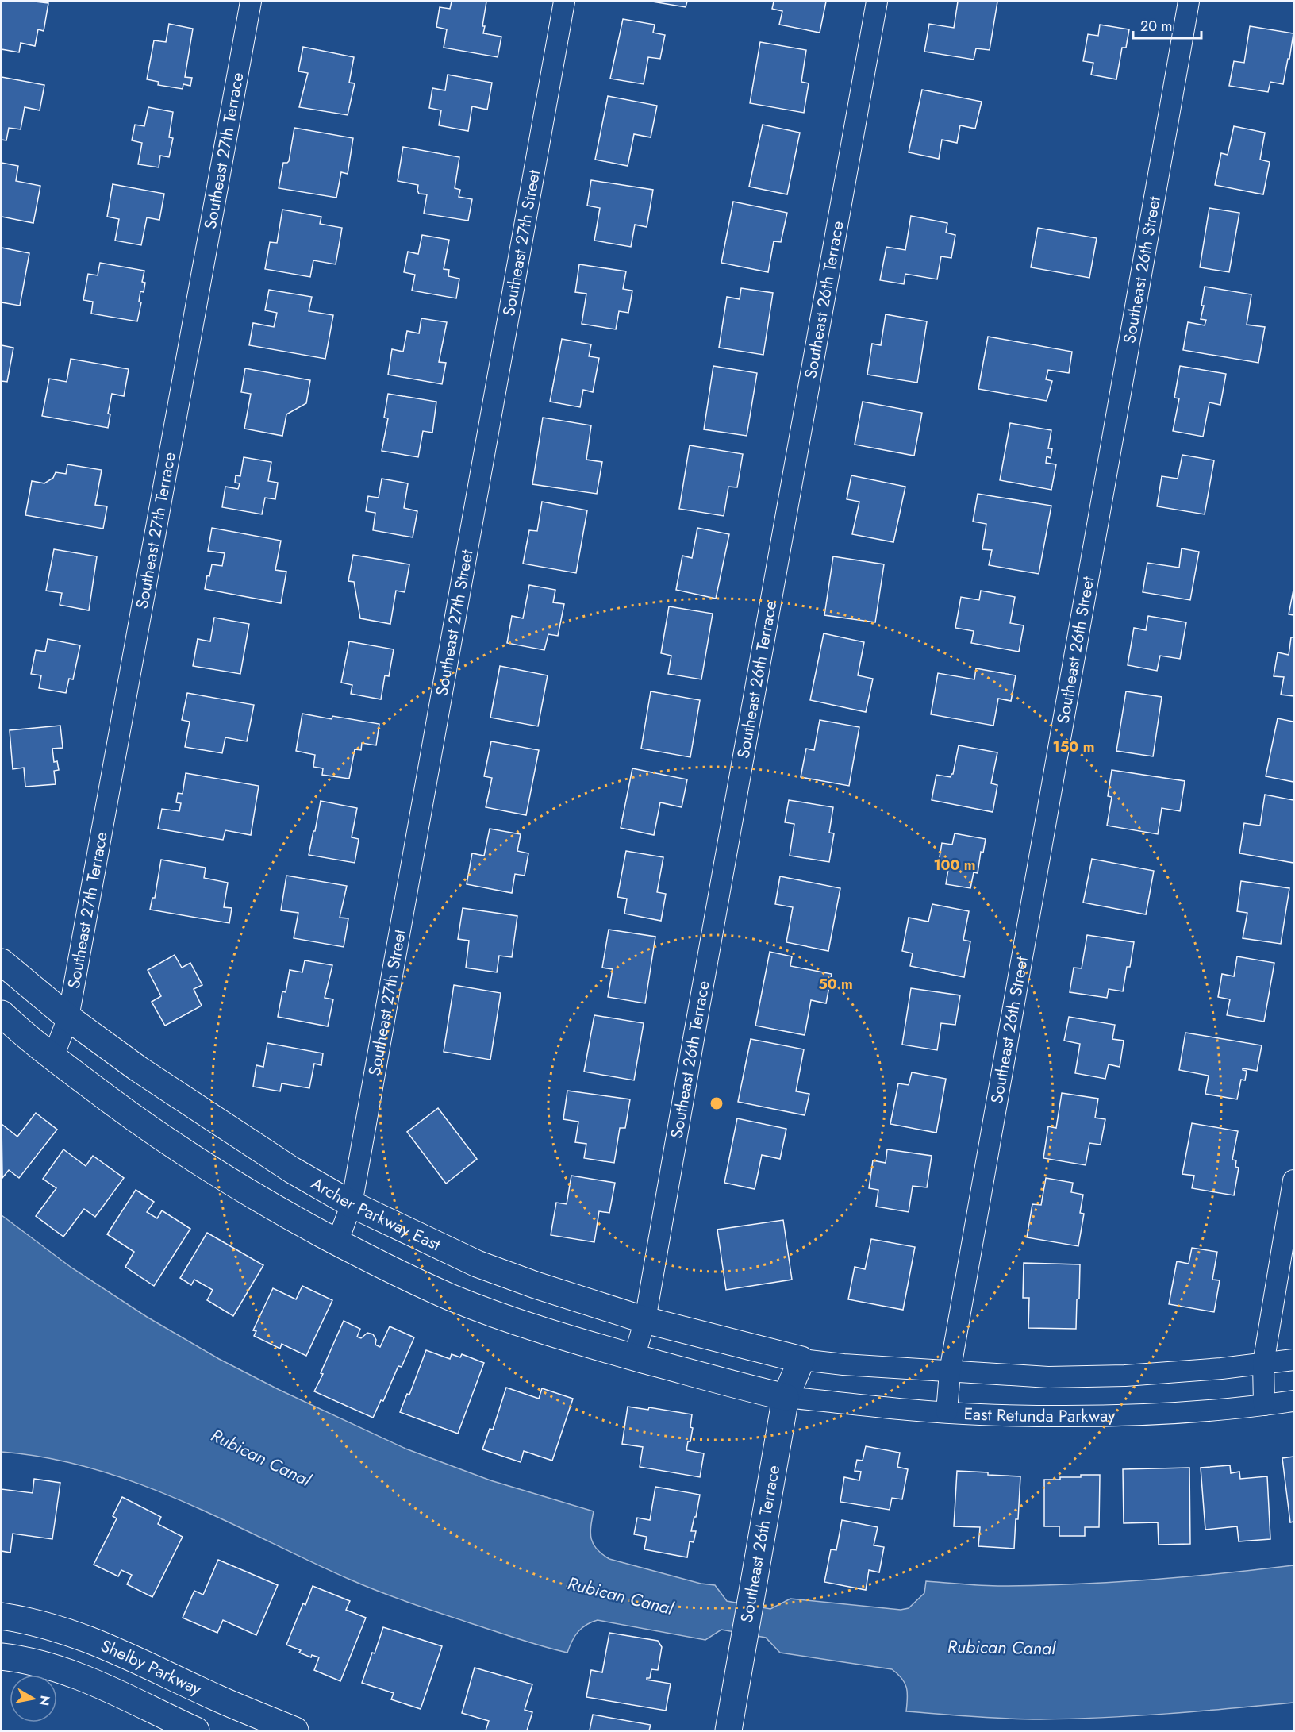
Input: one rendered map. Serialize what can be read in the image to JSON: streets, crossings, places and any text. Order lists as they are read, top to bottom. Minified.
{"streets":{"street":["Southeast 27th Terrace","Southeast 27th Street","Southeast 26th Street","Southeast 26th Terrace","Archer Parkway East","East Retunda Parkway","Shelby Parkway"]},"crossings":[["Southeast 27th Terrace","Archer Parkway East"],["Southeast 27th Street","Archer Parkway East"],["Southeast 26th Street","East Retunda Parkway"],["Southeast 26th Terrace","Archer Parkway East"],["Southeast 26th Terrace","East Retunda Parkway"]],"water":["Rubican Canal"],"scale_bar":"20 m","north":"right","rings":["150 m","100 m","50 m"]}
